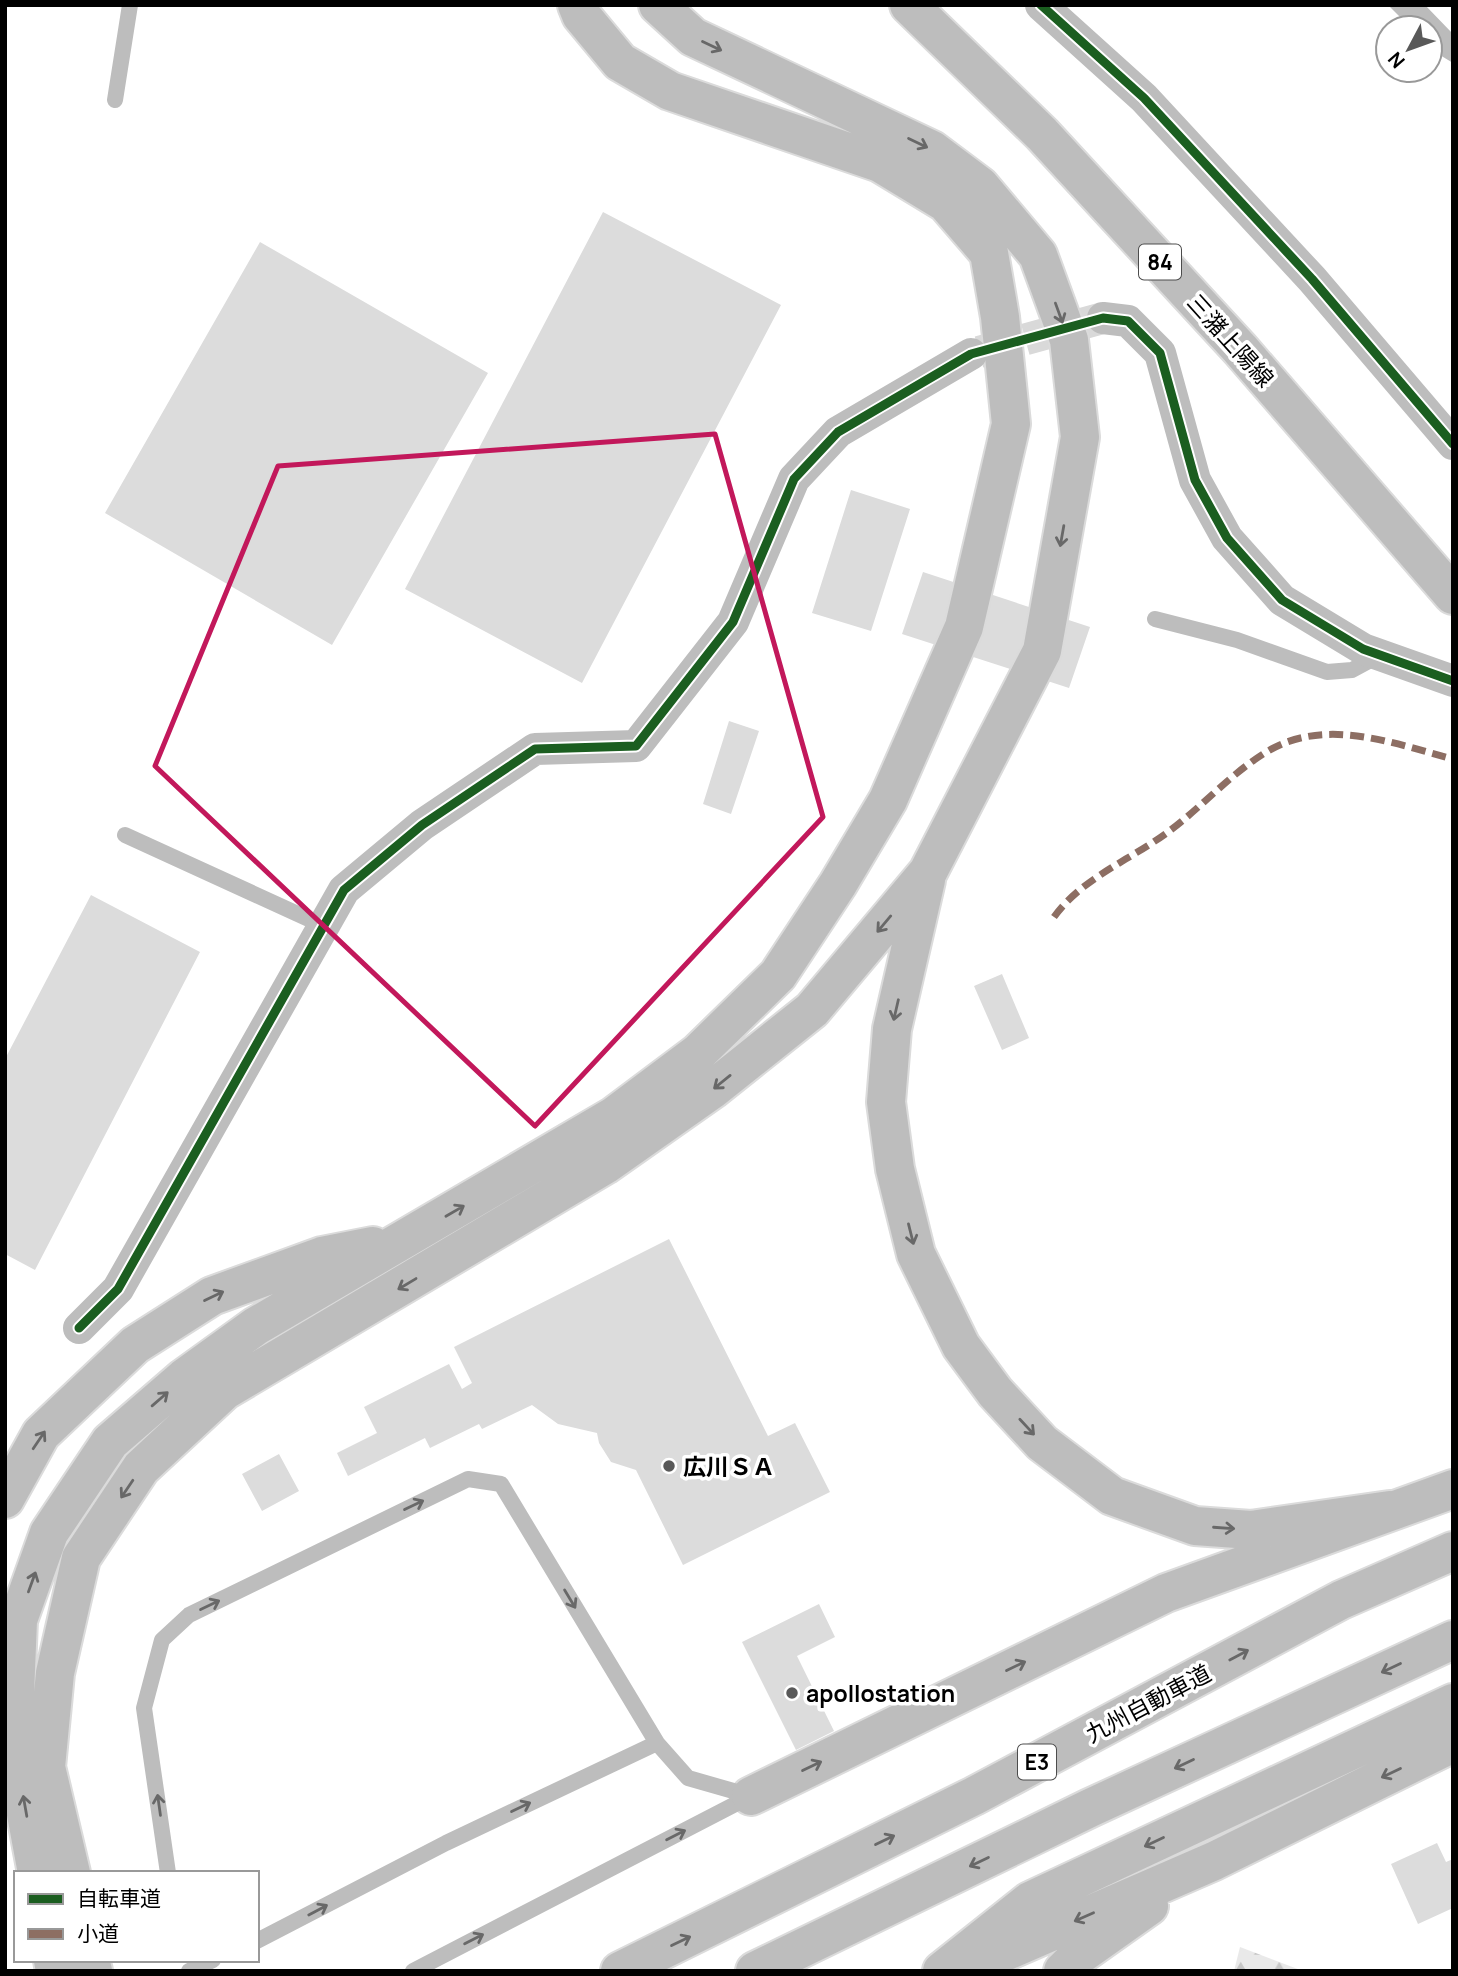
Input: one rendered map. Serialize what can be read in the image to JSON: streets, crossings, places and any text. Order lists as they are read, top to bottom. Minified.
{"streets":{"main road":["84","三潴上陽線","九州自動車道","E3"]},"places":["広川ＳＡ","apollostation"],"legend":["自転車道","小道"],"north":"bottom left"}
